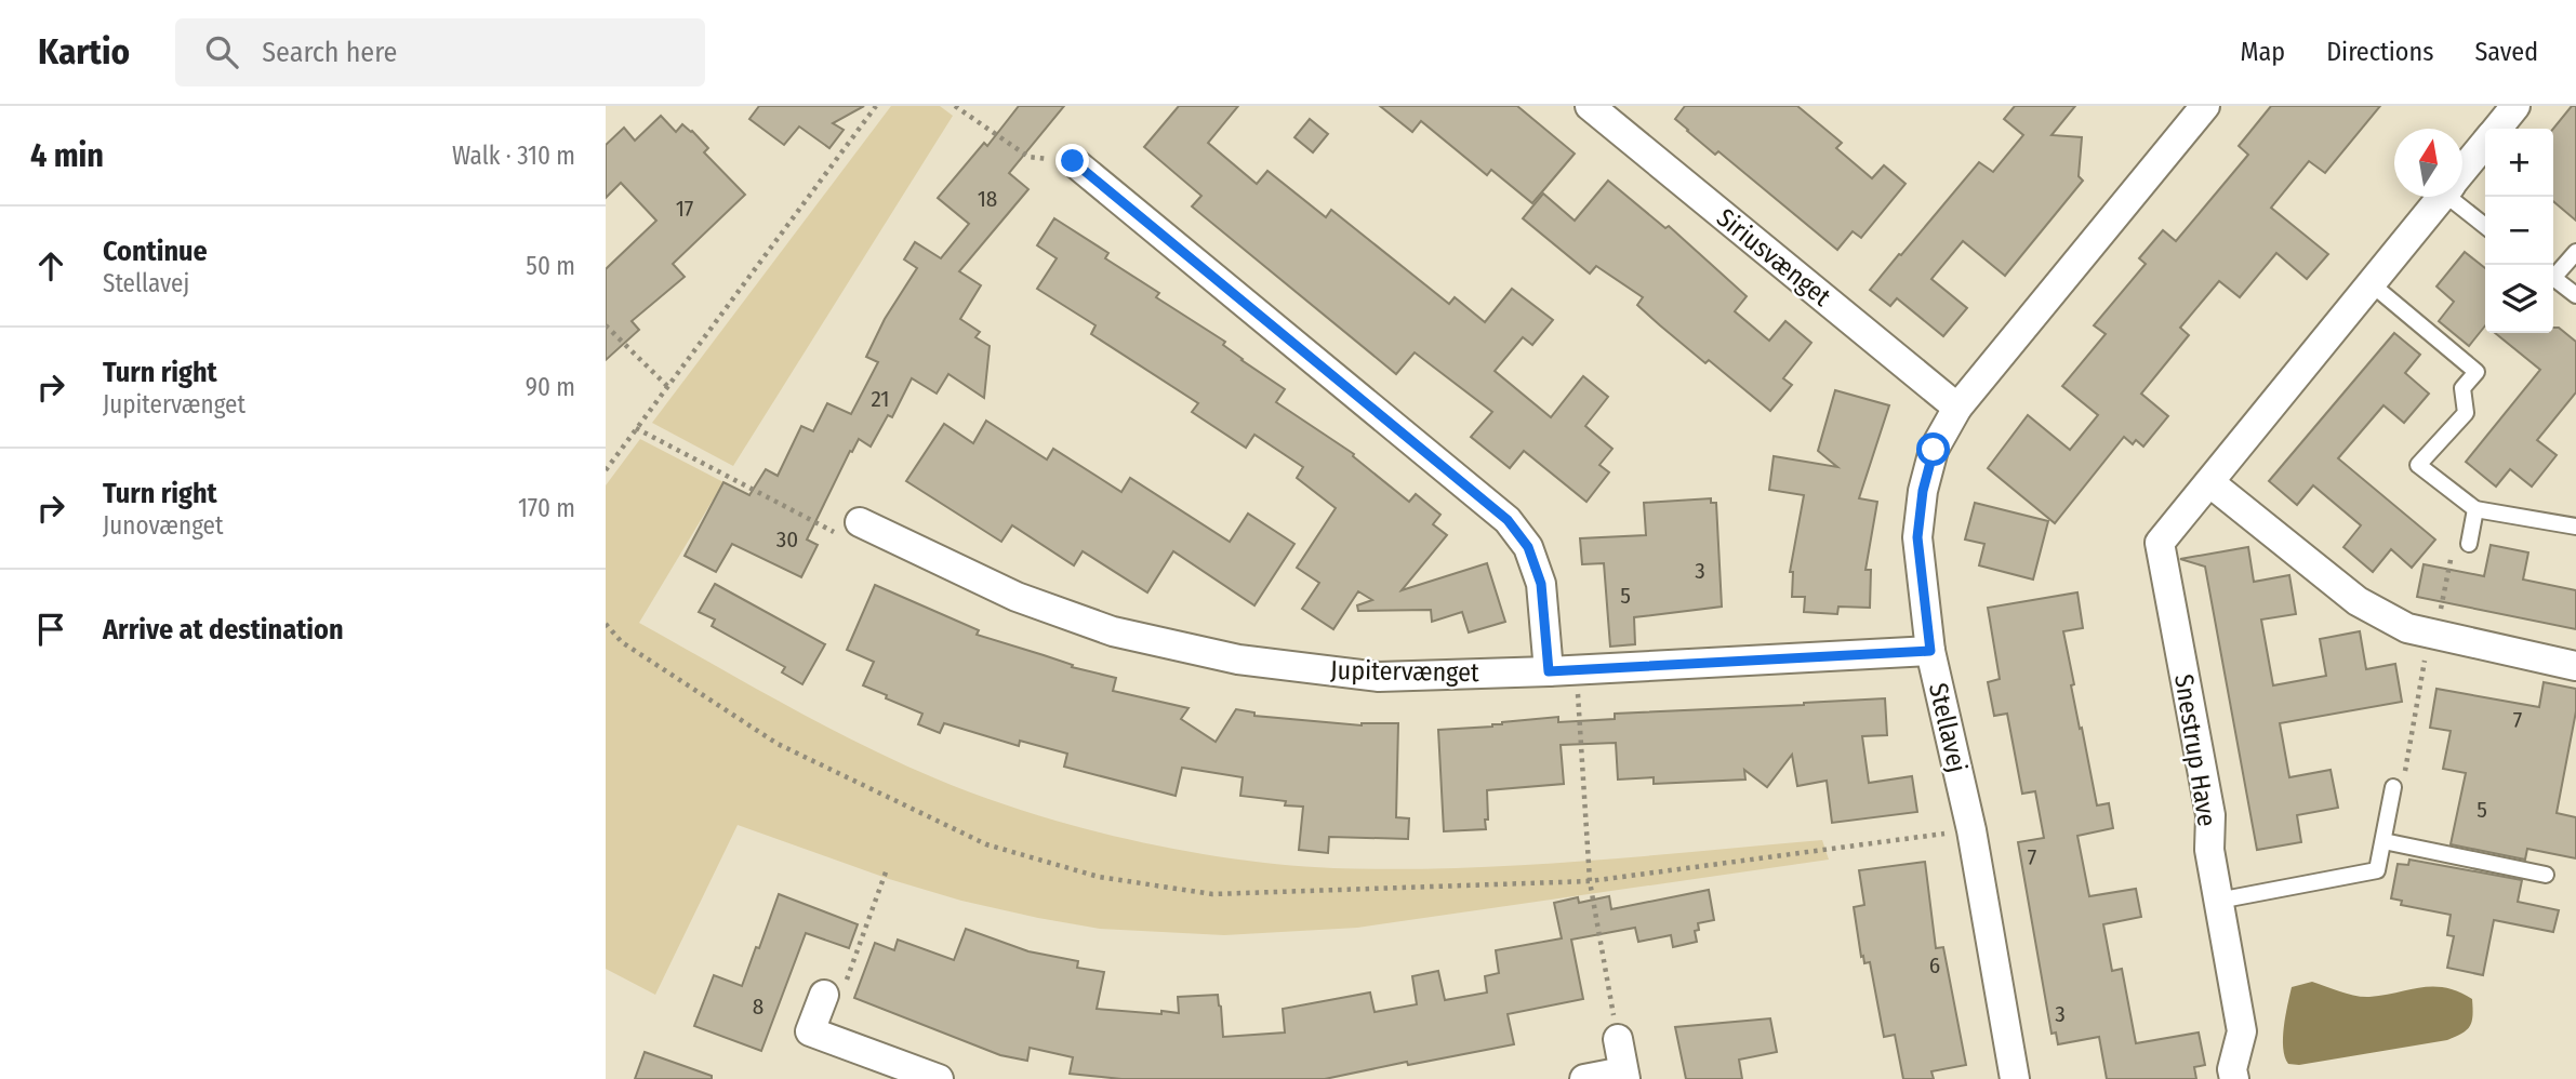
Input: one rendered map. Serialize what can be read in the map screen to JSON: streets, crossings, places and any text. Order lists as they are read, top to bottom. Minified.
{"streets":{"street":["Siriusvænget","Jupitervænget","Stellavej","Snestrup Have"]},"crossings":[["Siriusvænget","Stellavej"],["Jupitervænget","Stellavej"]],"house_numbers":["18","17","21","30","3","5","7","5","7","6","8","3"],"north":"top","page":{"header":"Kartio","search":"Search here","nav":["Map","Directions","Saved"],"heading":["4 min","Walk · 310 m"],"map_buttons":["+","−"],"list":[["Continue","Stellavej","50 m"],["Turn right","Jupitervænget","90 m"],["Turn right","Junovænget","170 m"],"Arrive at destination"]}}
